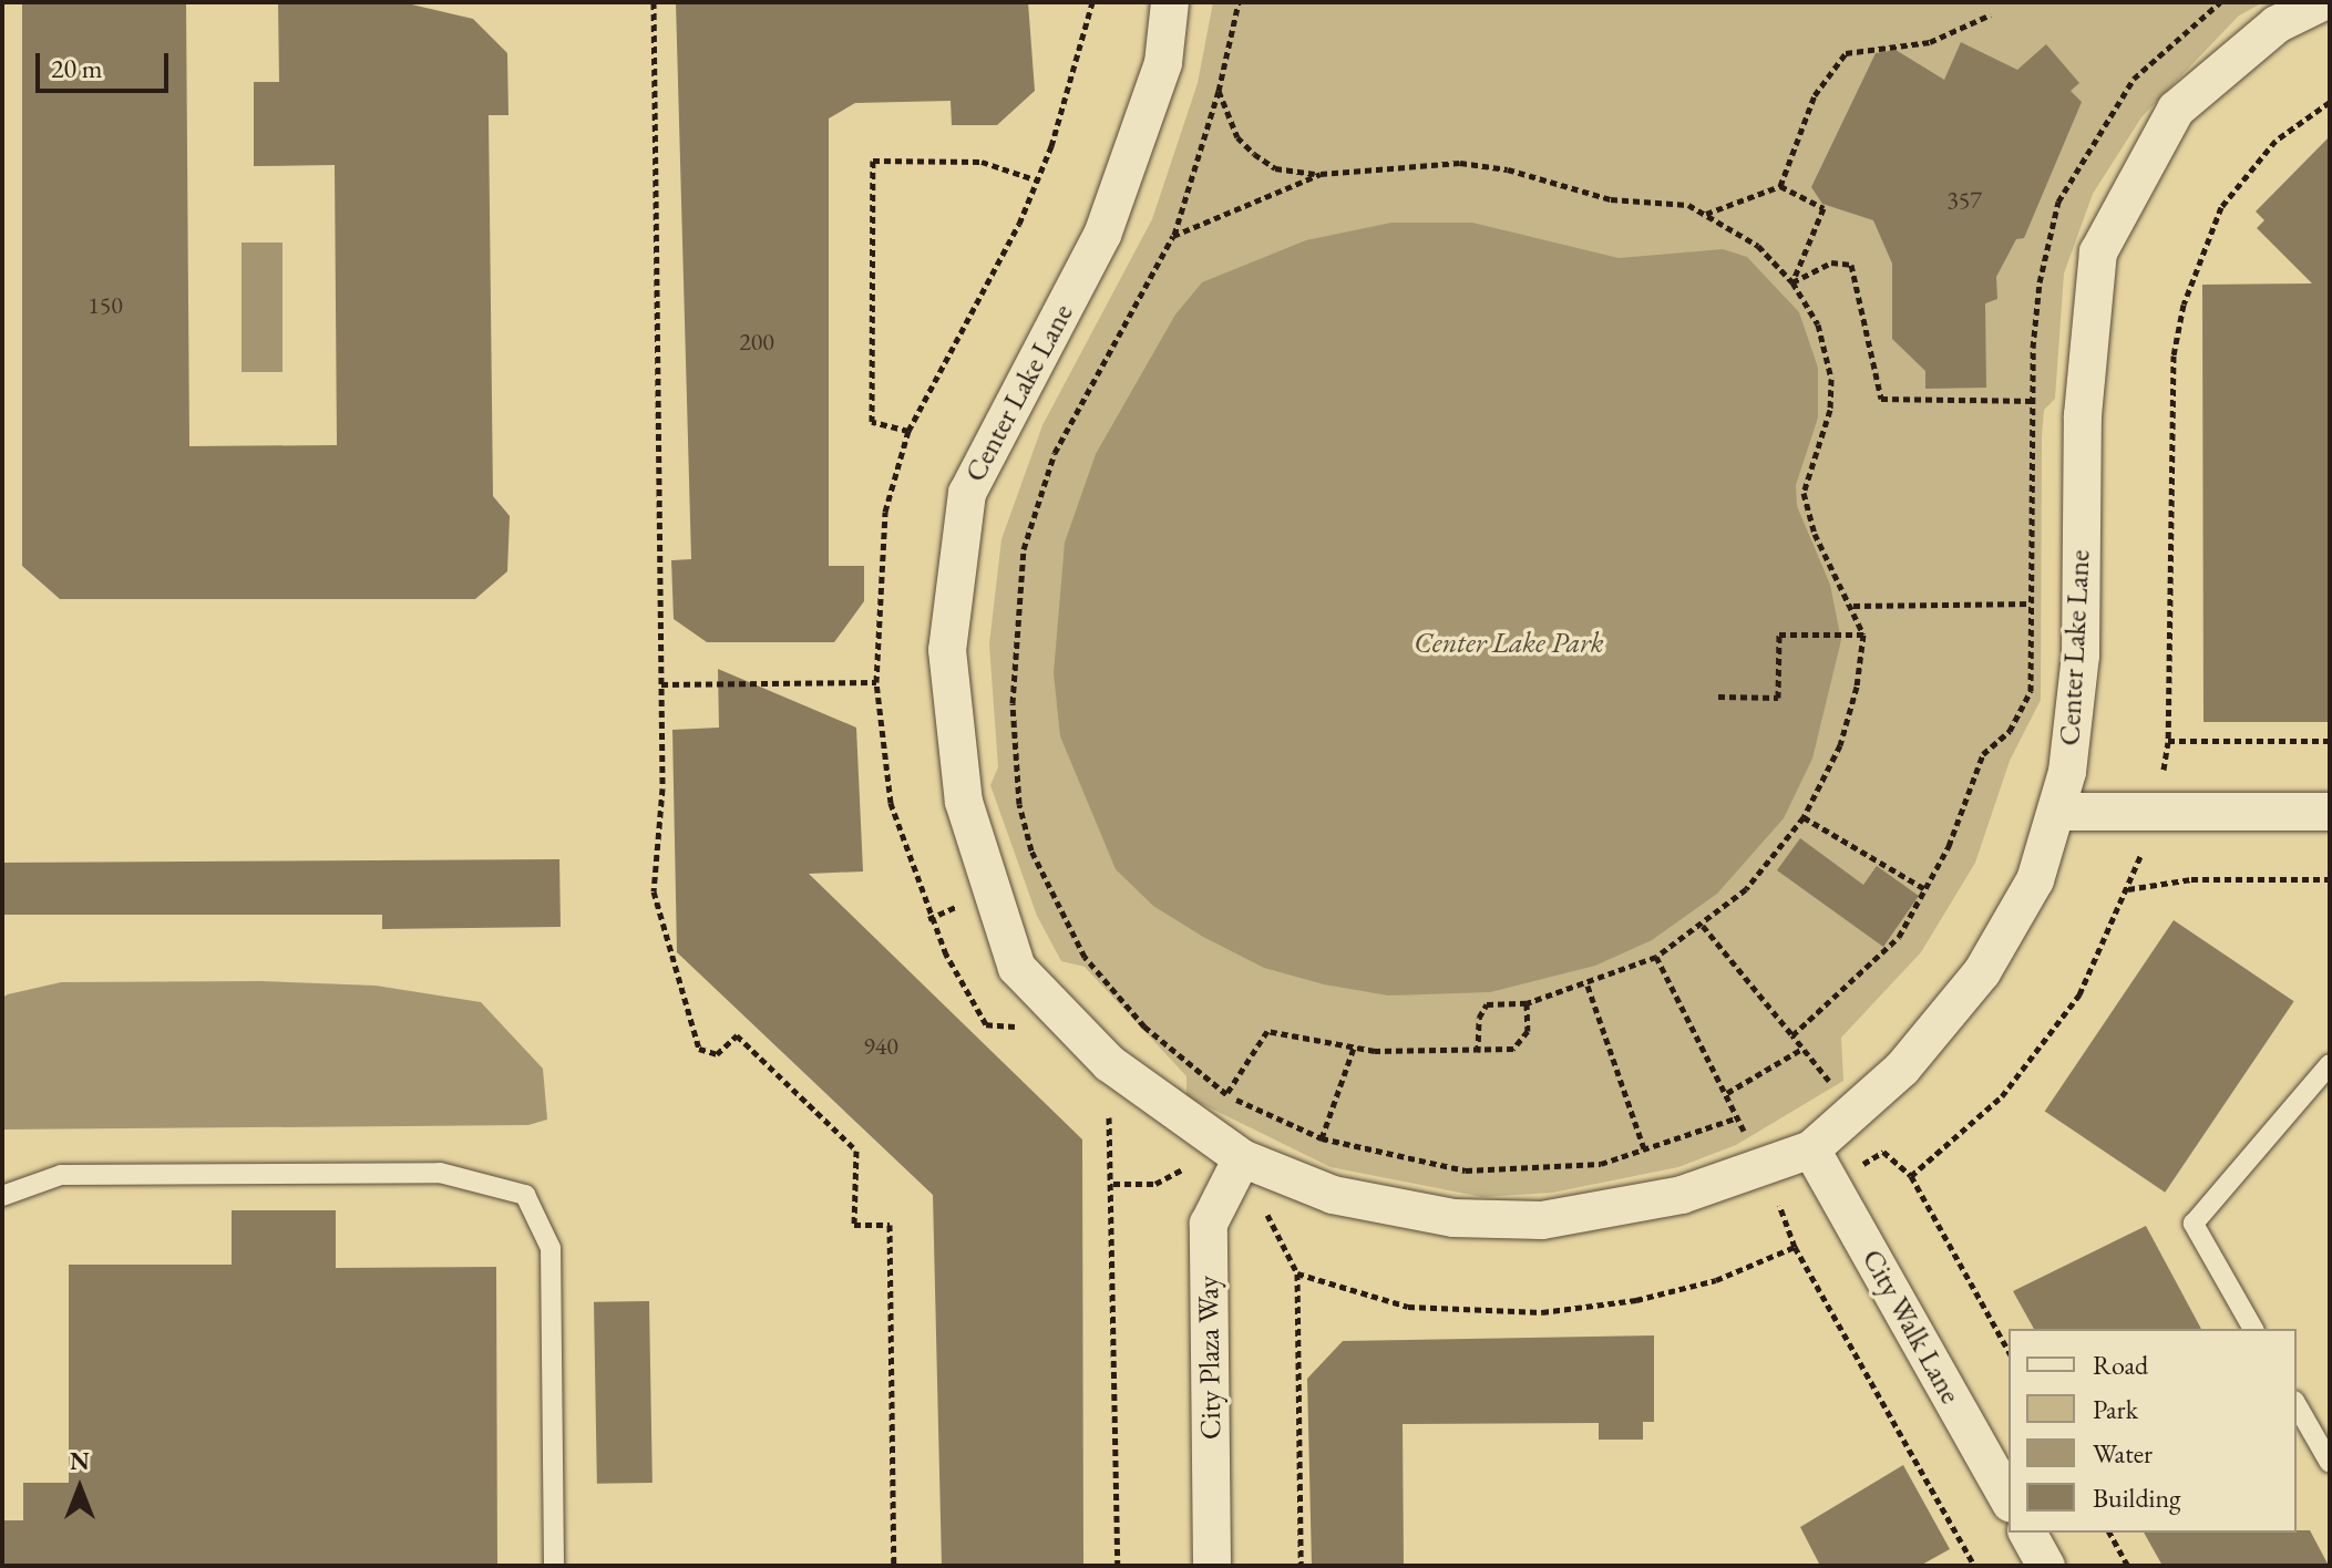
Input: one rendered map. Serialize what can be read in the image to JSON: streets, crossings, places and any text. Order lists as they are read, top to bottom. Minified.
{"streets":{"street":["Center Lake Lane","City Walk Lane","City Plaza Way"]},"crossings":[["Center Lake Lane","City Walk Lane"],["Center Lake Lane","City Plaza Way"]],"parks":["Center Lake Park"],"house_numbers":["357","150","200","940"],"legend":["Road","Park","Water","Building"],"scale_bar":"20 m","north":"top"}
